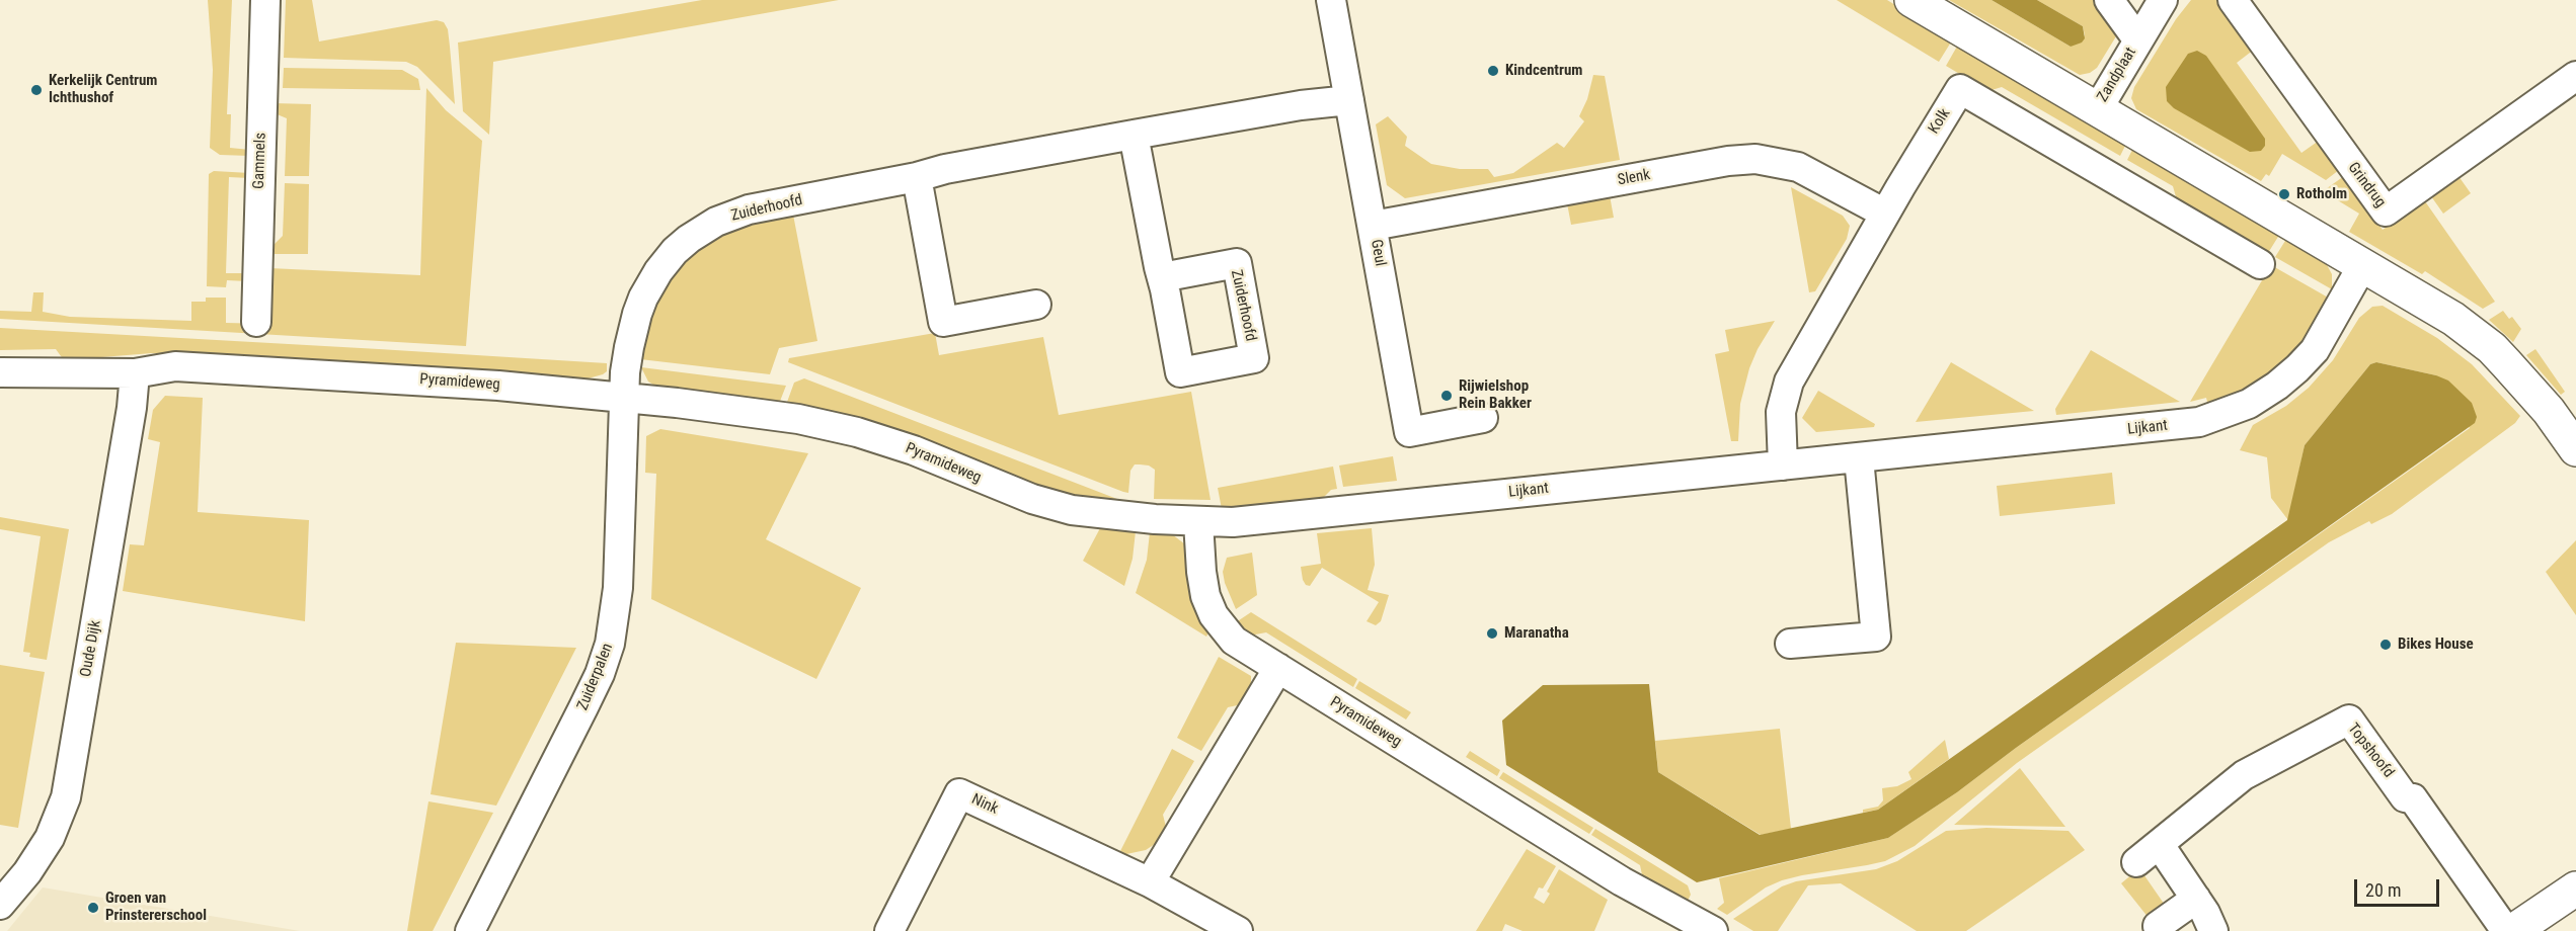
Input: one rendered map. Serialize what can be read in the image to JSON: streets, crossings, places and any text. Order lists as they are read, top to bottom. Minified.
{"streets":{"street":["Zandplaat","Kolk","Gammels","Slenk","Grindrug","Zuiderhoofd","Geul","Pyramideweg","Lijkant","Oude Dijk","Zuiderpalen","Topshoofd","Nink"]},"crossings":[["Kolk","Slenk"],["Kolk","Lijkant"],["Slenk","Geul"],["Zuiderhoofd","Geul"],["Zuiderhoofd","Pyramideweg"],["Zuiderhoofd","Zuiderpalen"],["Pyramideweg","Lijkant"],["Pyramideweg","Oude Dijk"],["Pyramideweg","Zuiderpalen"]],"places":["Kindcentrum","Kerkelijk Centrum Ichthushof","Rotholm","Rijwielshop Rein Bakker","Maranatha","Bikes House","Groen van Prinstererschool"],"scale_bar":"20 m"}
